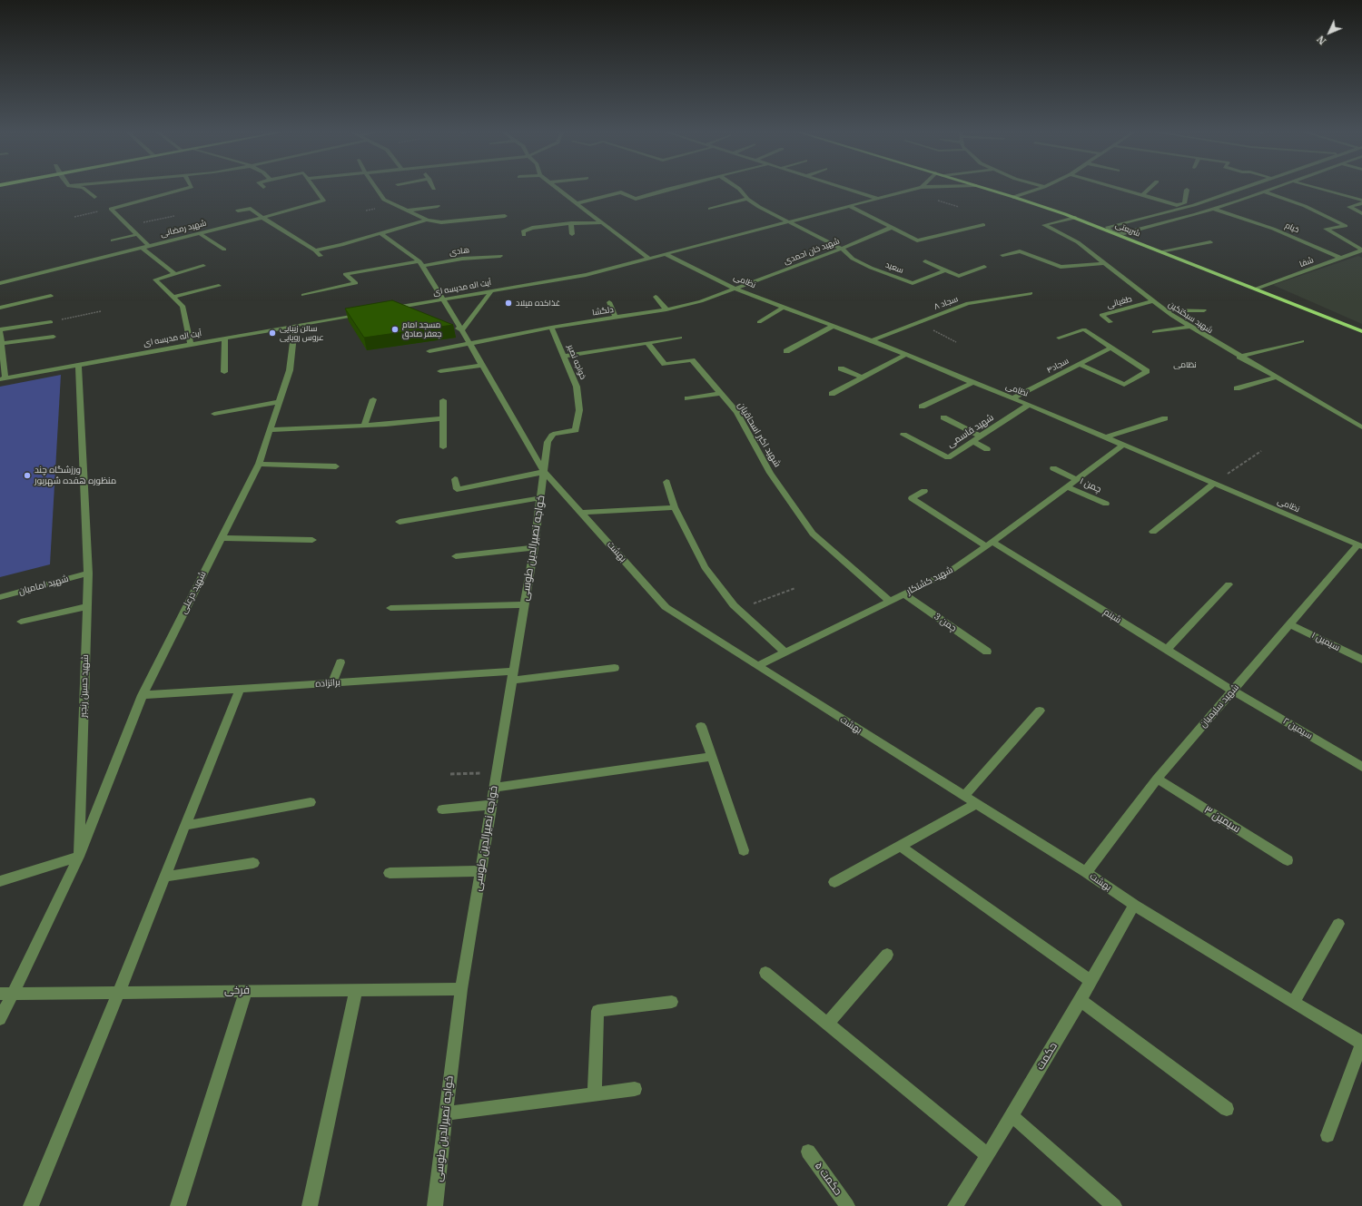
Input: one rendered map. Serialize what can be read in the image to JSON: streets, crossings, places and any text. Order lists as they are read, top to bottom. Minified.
{"streets":{"main road":["شریعتی"],"street":["خیام","شهید رمضانی","هادی","شهید خان احمدی","شفا","سعید","نظامی","آیت اله مدیسه ای","طغیانی","سجاد ۸","دلگشا","شهید سبکتکین","خواجه نصیر","سجاد۴","شهید قاسمی","شهید اکبر اسحاقیان","چمن ۱","خواجه نصیرالدین طوسی","بهشت","شهید کشتکار","شهید امامیان","شهید درعلی","شبنم","چمن 3","سیمین ۱","براتزاده","شهید حسین رنجبر","شهید سلیمیان","سیمین ۲","سیمین ۳","فرخی","حکمت","حکمت ۵"]},"crossings":[["خیام","شفا"],["شریعتی","شفا"],["شریعتی","شهید سبکتکین"],["هادی","بهشت"],["شهید خان احمدی","سعید"],["شهید خان احمدی","نظامی"],["شهید خان احمدی","دلگشا"],["سعید","آیت اله مدیسه ای"],["نظامی","آیت اله مدیسه ای"],["نظامی","سجاد ۸"],["نظامی","دلگشا"],["نظامی","سجاد۴"],["نظامی","شهید قاسمی"],["نظامی","شهید کشتکار"],["نظامی","شهید سلیمیان"],["آیت اله مدیسه ای","بهشت"],["آیت اله مدیسه ای","شهید درعلی"],["آیت اله مدیسه ای","شهید حسین رنجبر"],["طغیانی","شهید سبکتکین"],["دلگشا","خواجه نصیر"],["دلگشا","بهشت"],["خواجه نصیر","خواجه نصیرالدین طوسی"],["خواجه نصیر","بهشت"],["شهید اکبر اسحاقیان","شهید کشتکار"],["چمن ۱","شهید کشتکار"],["خواجه نصیرالدین طوسی","بهشت"],["خواجه نصیرالدین طوسی","براتزاده"],["خواجه نصیرالدین طوسی","فرخی"],["بهشت","شهید کشتکار"],["بهشت","شهید سلیمیان"],["بهشت","حکمت"],["شهید کشتکار","شبنم"],["شهید کشتکار","چمن 3"],["شهید امامیان","شهید حسین رنجبر"],["شهید درعلی","براتزاده"],["شهید درعلی","شهید حسین رنجبر"],["شبنم","شهید سلیمیان"],["شبنم","سیمین ۲"],["سیمین ۱","شهید سلیمیان"],["شهید حسین رنجبر","فرخی"],["شهید سلیمیان","سیمین ۲"],["شهید سلیمیان","سیمین ۳"]],"districts":["نظامی"],"places":["غذاکده میلاد","مسجد امام جعفر صادق","سالن زیبایی عروس رویایی","ورزشگاه چند منظوره هفده شهریور"],"north":"bottom left"}
